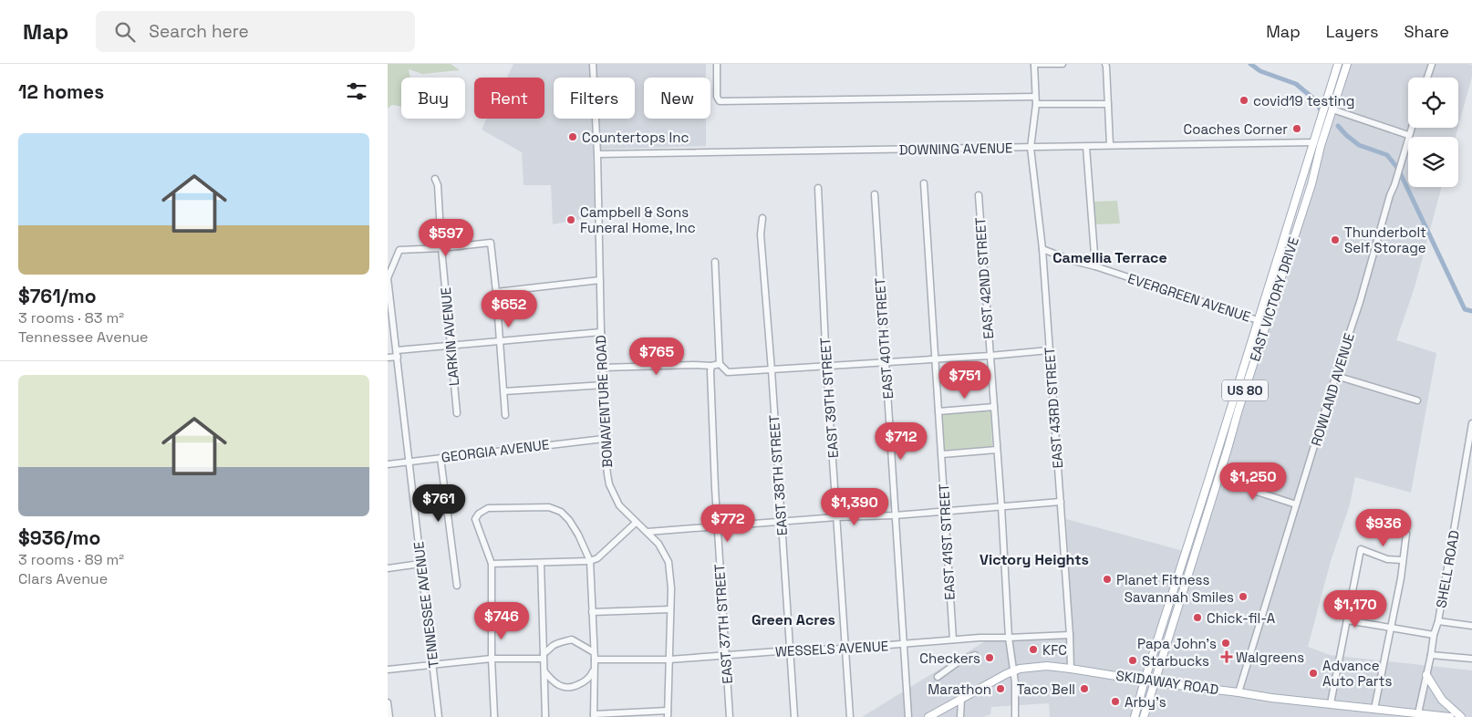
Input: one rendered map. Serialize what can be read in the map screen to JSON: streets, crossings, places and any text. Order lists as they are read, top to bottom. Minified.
{"streets":{"main road":["EAST VICTORY DRIVE","US 80","SKIDAWAY ROAD"],"street":["DOWNING AVENUE","EAST 42ND STREET","EVERGREEN AVENUE","LARKIN AVENUE","EAST 40TH STREET","ROWLAND AVENUE","EAST 39TH STREET","BONAVENTURE ROAD","EAST 43RD STREET","GEORGIA AVENUE","EAST 38TH STREET","EAST 41ST STREET","SHELL ROAD","TENNESSEE AVENUE","EAST 37TH STREET","WESSELS AVENUE"]},"crossings":[["DOWNING AVENUE","EAST VICTORY DRIVE"],["DOWNING AVENUE","BONAVENTURE ROAD"],["DOWNING AVENUE","EAST 43RD STREET"],["EAST 42ND STREET","WESSELS AVENUE"],["EAST 42ND STREET","SKIDAWAY ROAD"],["EVERGREEN AVENUE","EAST VICTORY DRIVE"],["EVERGREEN AVENUE","EAST 43RD STREET"],["EAST VICTORY DRIVE","SKIDAWAY ROAD"],["LARKIN AVENUE","TENNESSEE AVENUE"],["EAST 40TH STREET","WESSELS AVENUE"],["ROWLAND AVENUE","SKIDAWAY ROAD"],["EAST 39TH STREET","WESSELS AVENUE"],["BONAVENTURE ROAD","GEORGIA AVENUE"],["BONAVENTURE ROAD","WESSELS AVENUE"],["EAST 43RD STREET","WESSELS AVENUE"],["EAST 43RD STREET","SKIDAWAY ROAD"],["GEORGIA AVENUE","TENNESSEE AVENUE"],["EAST 38TH STREET","WESSELS AVENUE"],["EAST 41ST STREET","WESSELS AVENUE"],["SHELL ROAD","SKIDAWAY ROAD"],["EAST 37TH STREET","WESSELS AVENUE"]],"districts":["Camellia Terrace","Victory Heights","Green Acres"],"places":{"other":["covid19 testing","Coaches Corner","Countertops Inc","Campbell & Sons Funeral Home, Inc","Thunderbolt Self Storage","Planet Fitness","Savannah Smiles","Chick-fil-A","Papa John's","KFC","Checkers","Starbucks","Advance Auto Parts","Marathon","Taco Bell","Arby's"],"health":["Walgreens"]},"page":{"header":"Map","search":"Search here","nav":["Map","Layers","Share"],"heading":"12 homes","chip":["Buy","Rent","Filters","New"],"list":[{"name":"$761/mo","note":"3 rooms · 83 m² · Tennessee Avenue"},{"name":"$936/mo","note":"3 rooms · 89 m² · Clars Avenue"}],"price":["$597","$652","$765","$751","$712","$1,250","$761","$1,390","$772","$936","$1,170","$746"]}}
